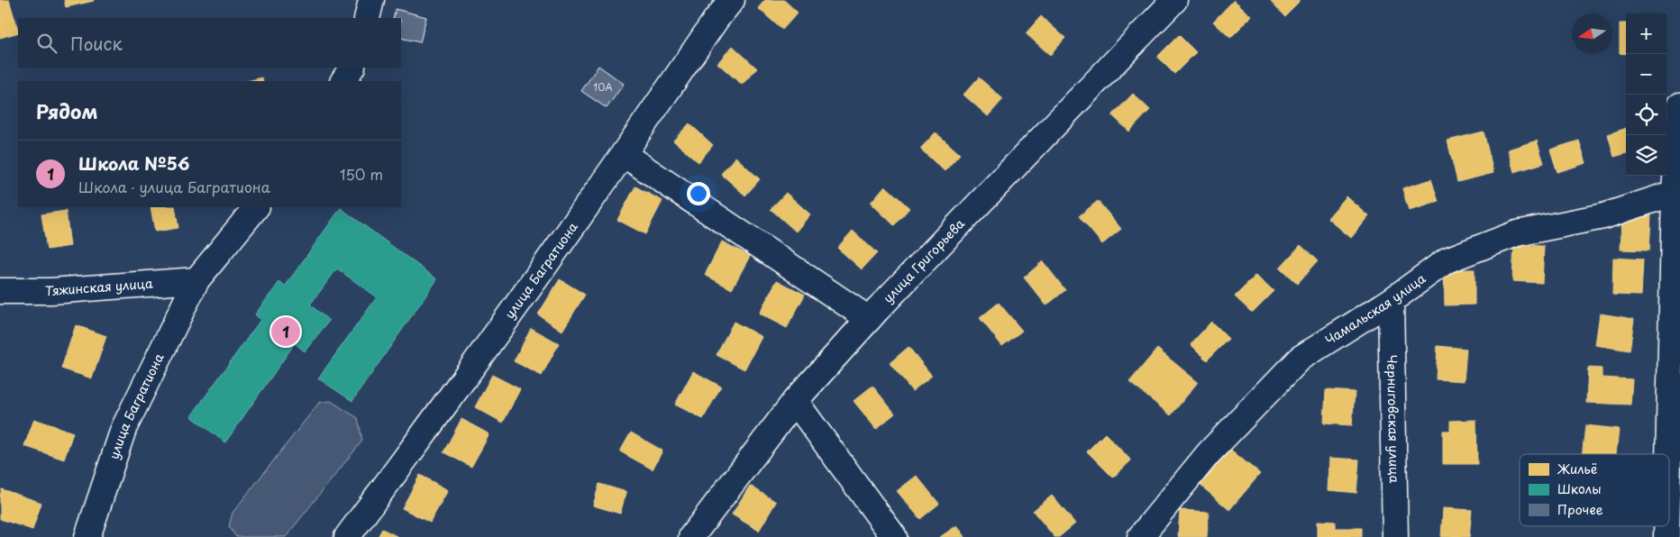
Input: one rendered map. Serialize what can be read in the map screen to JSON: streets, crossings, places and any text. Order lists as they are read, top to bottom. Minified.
{"streets":{"street":["улица Григорьева","улица Багратиона","Тяжинская улица","Чамальская улица","Черниговская улица"]},"crossings":[["улица Багратиона","Тяжинская улица"],["Чамальская улица","Черниговская улица"]],"house_numbers":["10А"],"legend":["Жильё","Школы","Прочее"],"north":"left","page":{"map_buttons":["+","−"],"search":"Поиск","heading":"Рядом","list":[{"mark":"1","name":"Школа №56","note":"Школа · улица Багратиона","value":"150 m"}],"pins":"1"}}
